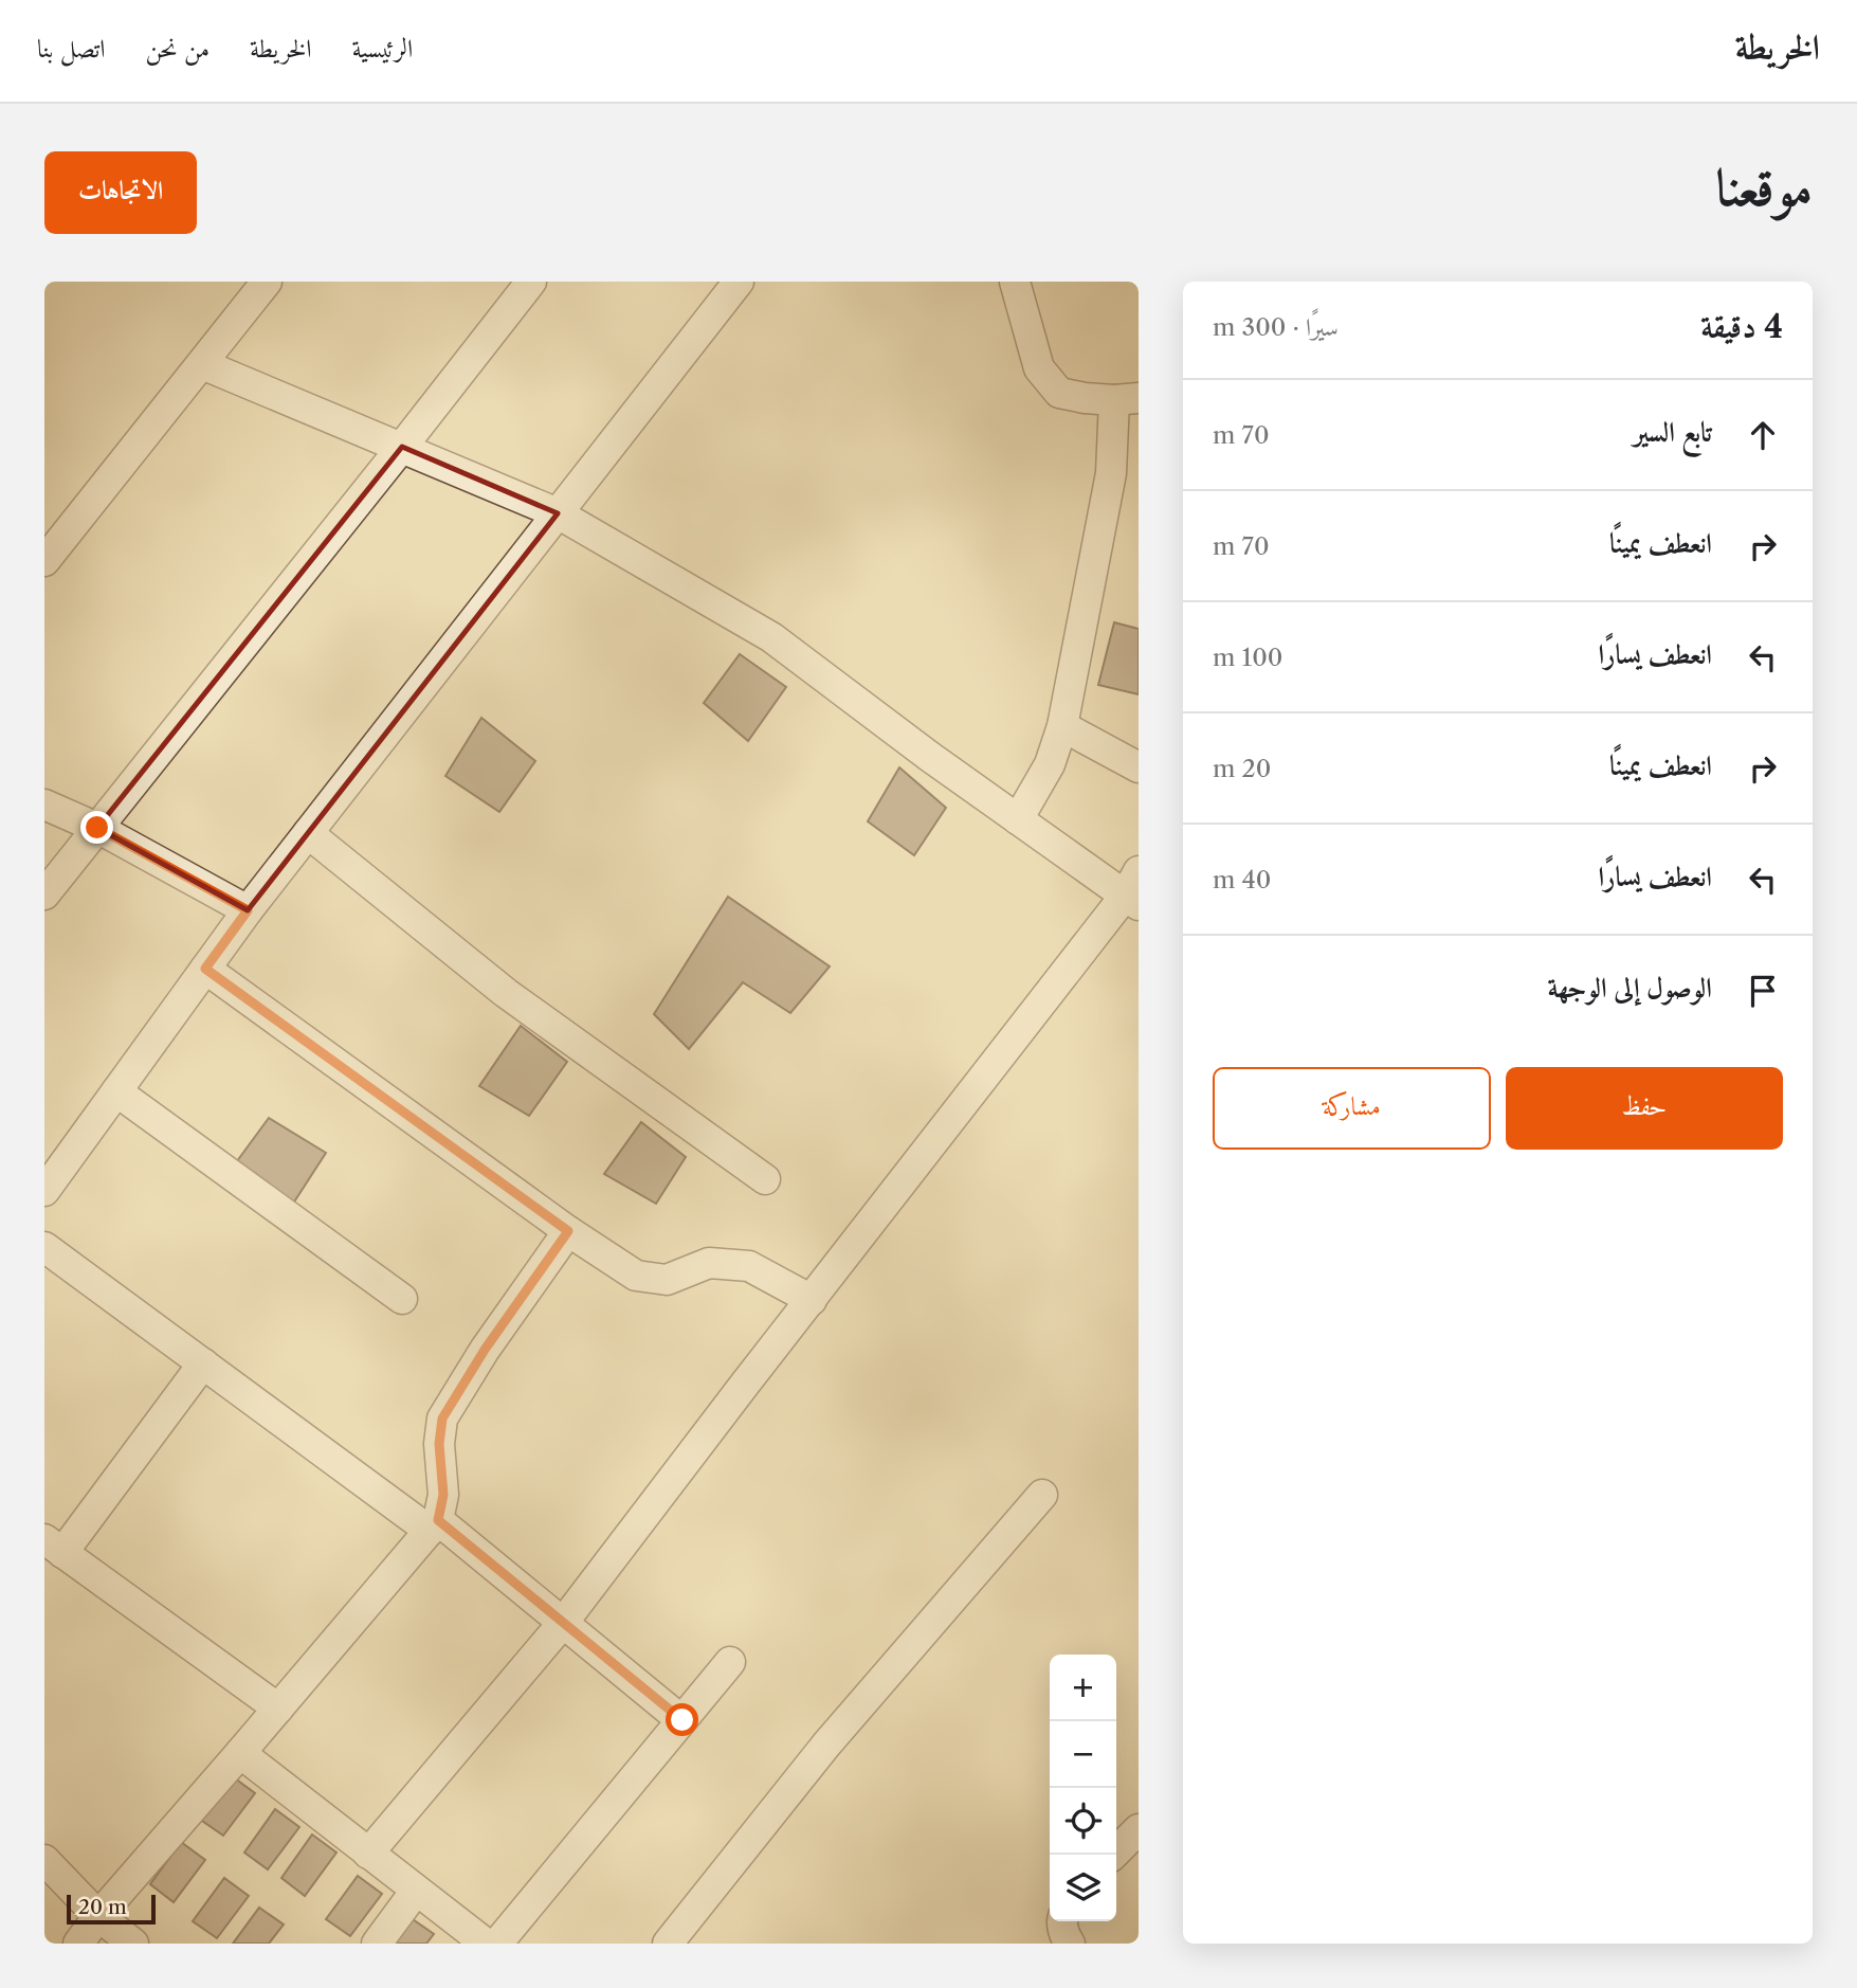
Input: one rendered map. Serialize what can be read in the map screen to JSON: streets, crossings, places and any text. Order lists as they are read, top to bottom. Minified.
{"scale_bar":"20 m","page":{"header":"الخريطة","nav":["الرئيسية","الخريطة","من نحن","اتصل بنا"],"title":"موقعنا","buttons":["الاتجاهات",["حفظ","مشاركة"]],"heading":["4 دقيقة","سيرًا · 300 m"],"list":[["تابع السير","70 m"],["انعطف يمينًا","70 m"],["انعطف يسارًا","100 m"],["انعطف يمينًا","20 m"],["انعطف يسارًا","40 m"],"الوصول إلى الوجهة"],"map_buttons":["+","−"],"scale":"20 m"}}
